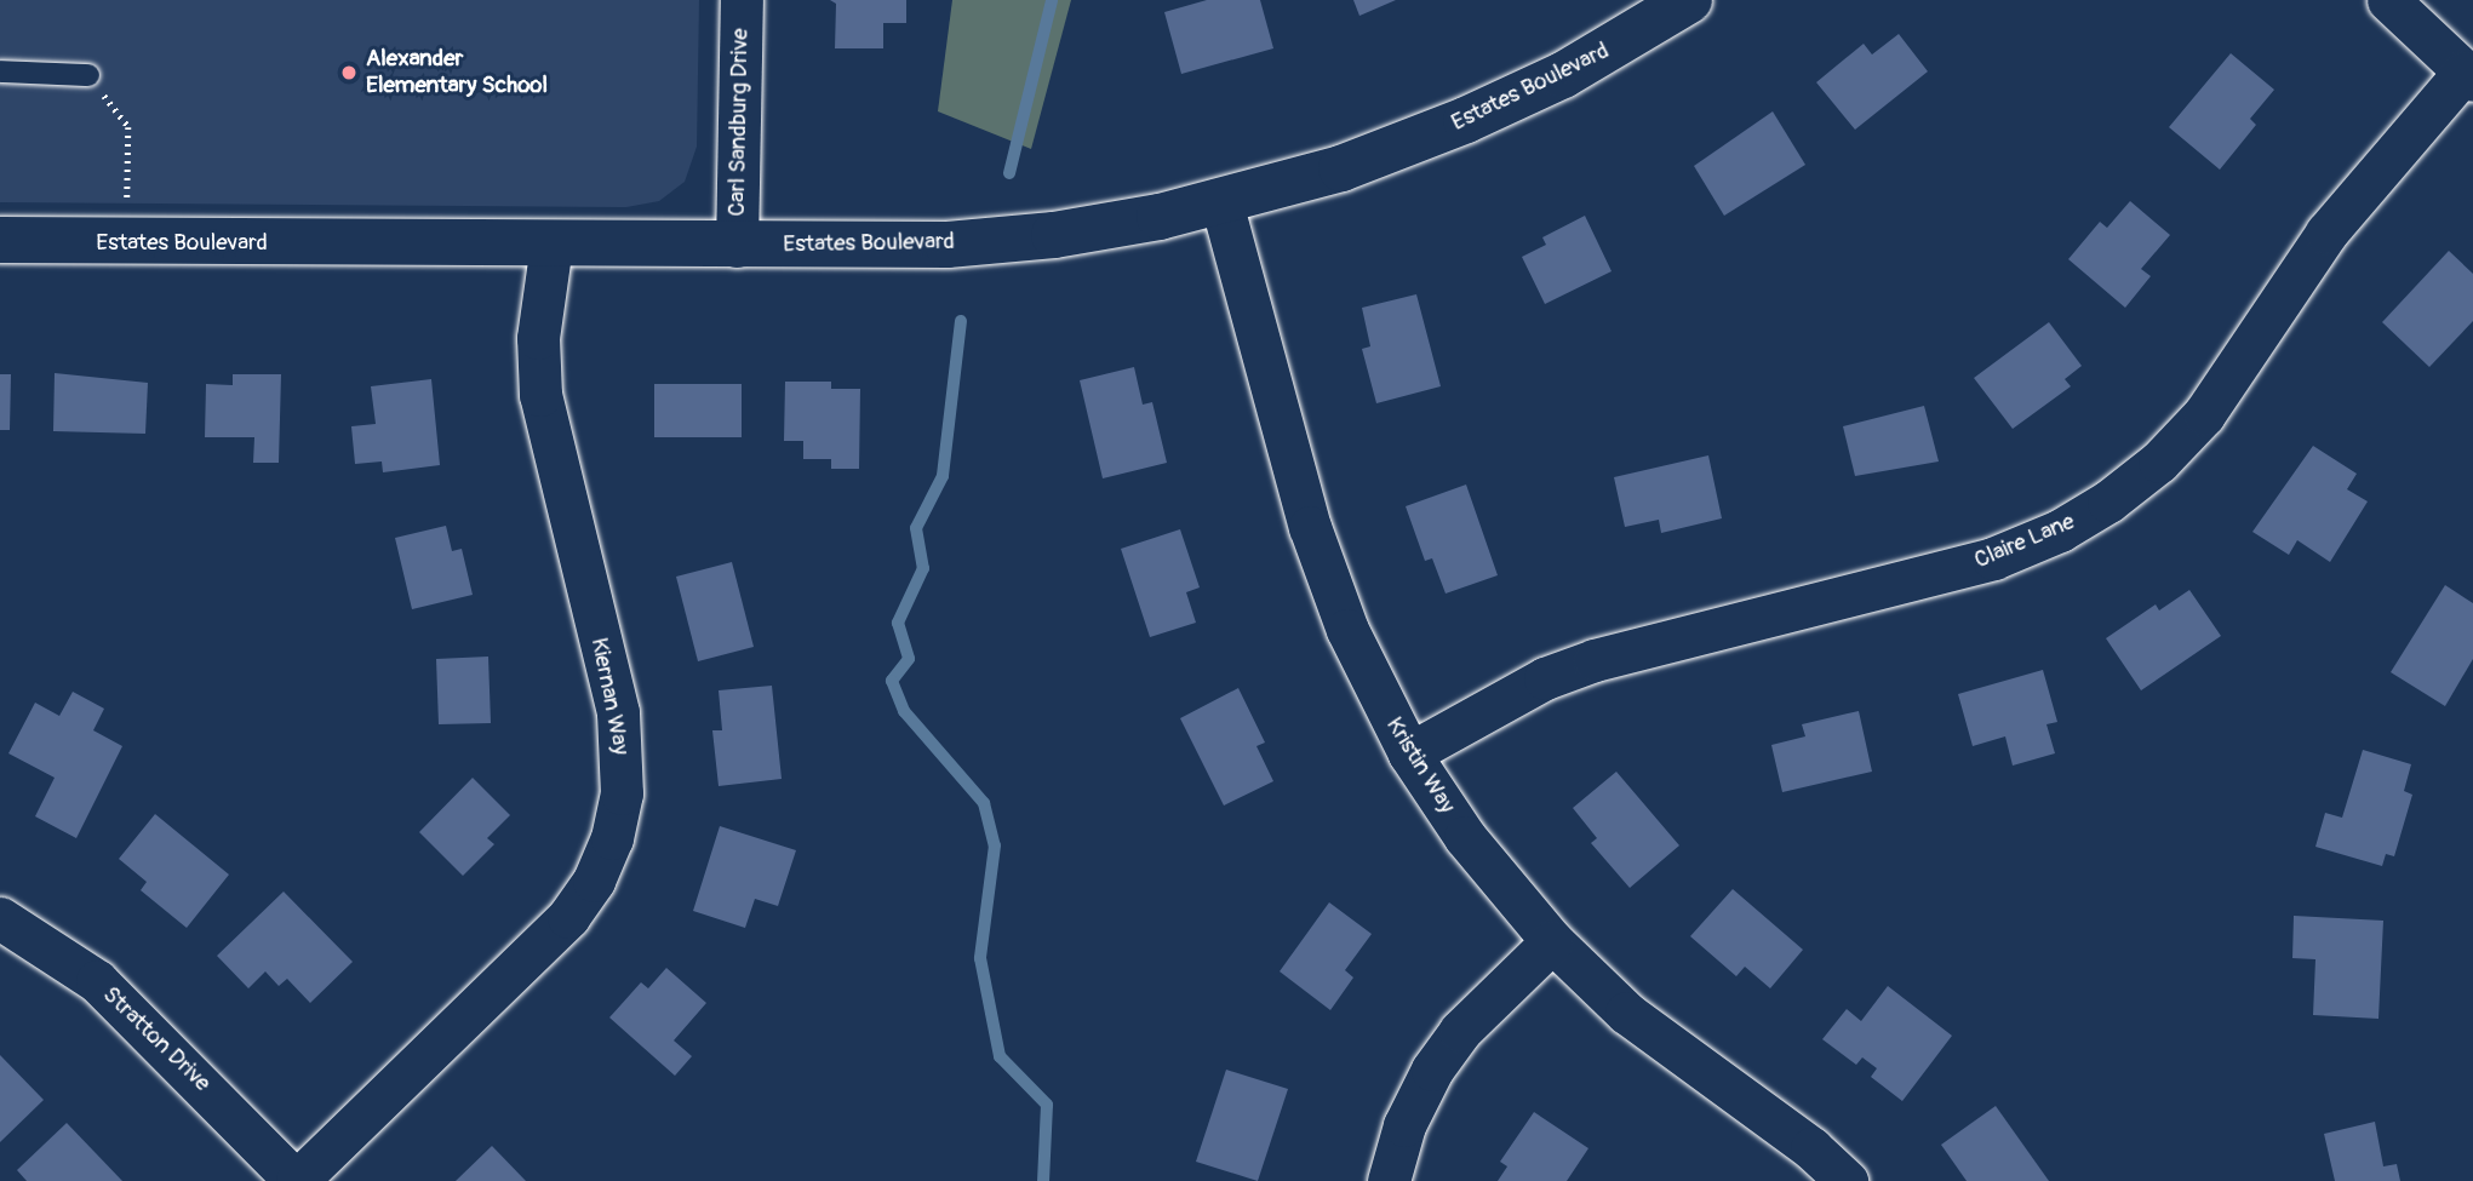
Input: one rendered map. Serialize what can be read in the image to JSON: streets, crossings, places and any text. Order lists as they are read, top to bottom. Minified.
{"streets":{"street":["Estates Boulevard","Carl Sandburg Drive","Claire Lane","Kiernan Way","Kristin Way","Stratton Drive"]},"crossings":[["Estates Boulevard","Carl Sandburg Drive"],["Estates Boulevard","Kiernan Way"],["Estates Boulevard","Kristin Way"],["Claire Lane","Kristin Way"],["Kiernan Way","Stratton Drive"]],"places":["Alexander Elementary School"]}
